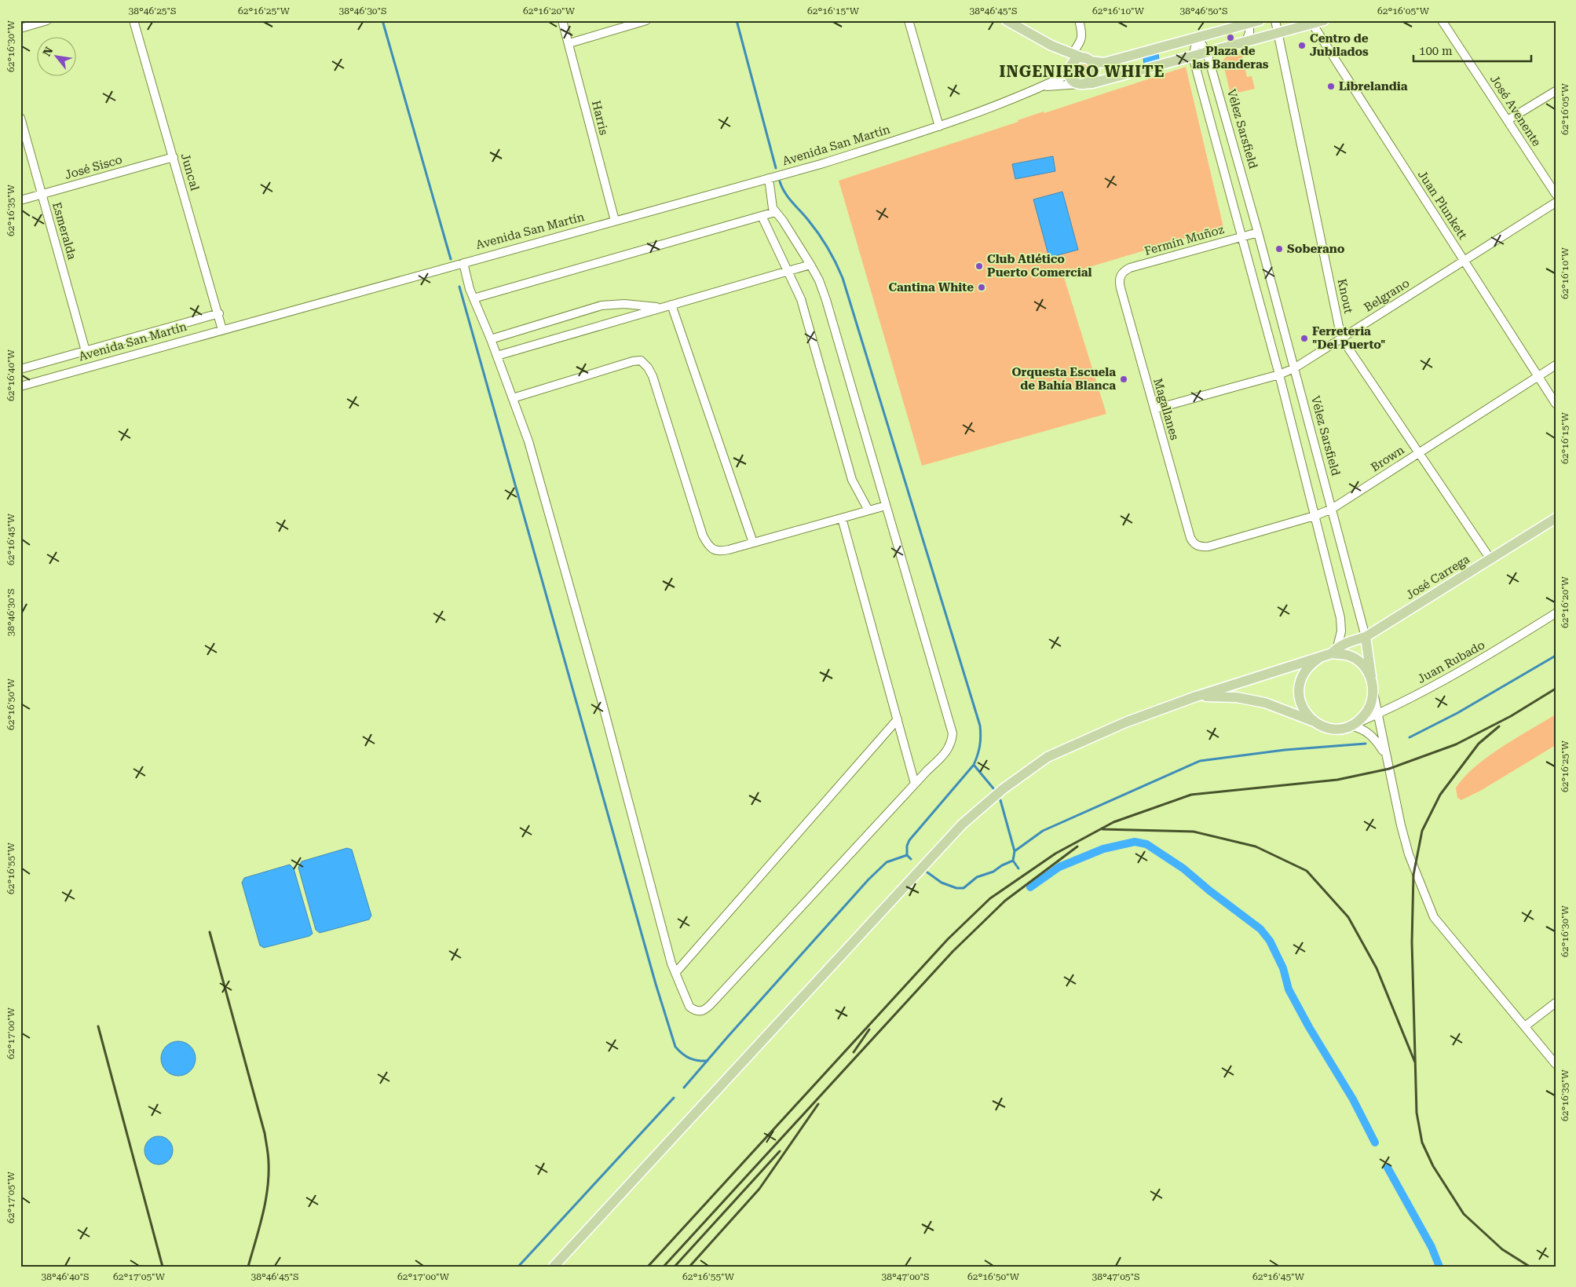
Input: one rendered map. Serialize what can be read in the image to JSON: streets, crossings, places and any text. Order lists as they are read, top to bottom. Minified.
{"streets":{"main road":["Vélez Sarsfield","Avenida San Martín","José Carrega"],"street":["José Avenente","Harris","José Sisco","Juncal","Juan Plunkett","Esmeralda","Fermín Muñoz","Belgrano","Knout","Magallanes","Brown","Juan Rubado"]},"crossings":[["Harris","Avenida San Martín"],["Vélez Sarsfield","Avenida San Martín"],["Vélez Sarsfield","Fermín Muñoz"],["Vélez Sarsfield","Belgrano"],["Vélez Sarsfield","Brown"],["Vélez Sarsfield","José Carrega"],["Vélez Sarsfield","Juan Rubado"],["Avenida San Martín","Juncal"],["Avenida San Martín","Juan Plunkett"],["Avenida San Martín","Esmeralda"],["Avenida San Martín","Knout"],["José Sisco","Juncal"],["José Sisco","Esmeralda"],["Juan Plunkett","Belgrano"],["Juan Plunkett","Brown"],["Fermín Muñoz","Magallanes"],["Belgrano","Knout"],["Belgrano","Magallanes"],["Knout","Brown"],["Knout","José Carrega"],["Magallanes","Brown"],["José Carrega","Juan Rubado"]],"districts":["INGENIERO WHITE"],"places":["Plaza de las Banderas","Centro de Jubilados","Librelandia","Soberano","Club Atlético Puerto Comercial","Cantina White","Ferreteria \"Del Puerto\"","Orquesta Escuela de Bahía Blanca"],"scale_bar":"100 m","north":"top left","coordinates":["38°46'25\"S","62°16'25\"W","38°46'30\"S","62°16'20\"W","62°16'15\"W","38°46'45\"S","62°16'10\"W","38°46'50\"S","62°16'05\"W","62°16'30\"W","62°16'35\"W","62°16'40\"W","62°16'45\"W","62°16'50\"W","62°16'55\"W","62°17'00\"W","62°17'05\"W","38°46'40\"S","38°47'00\"S","38°47'05\"S"]}
